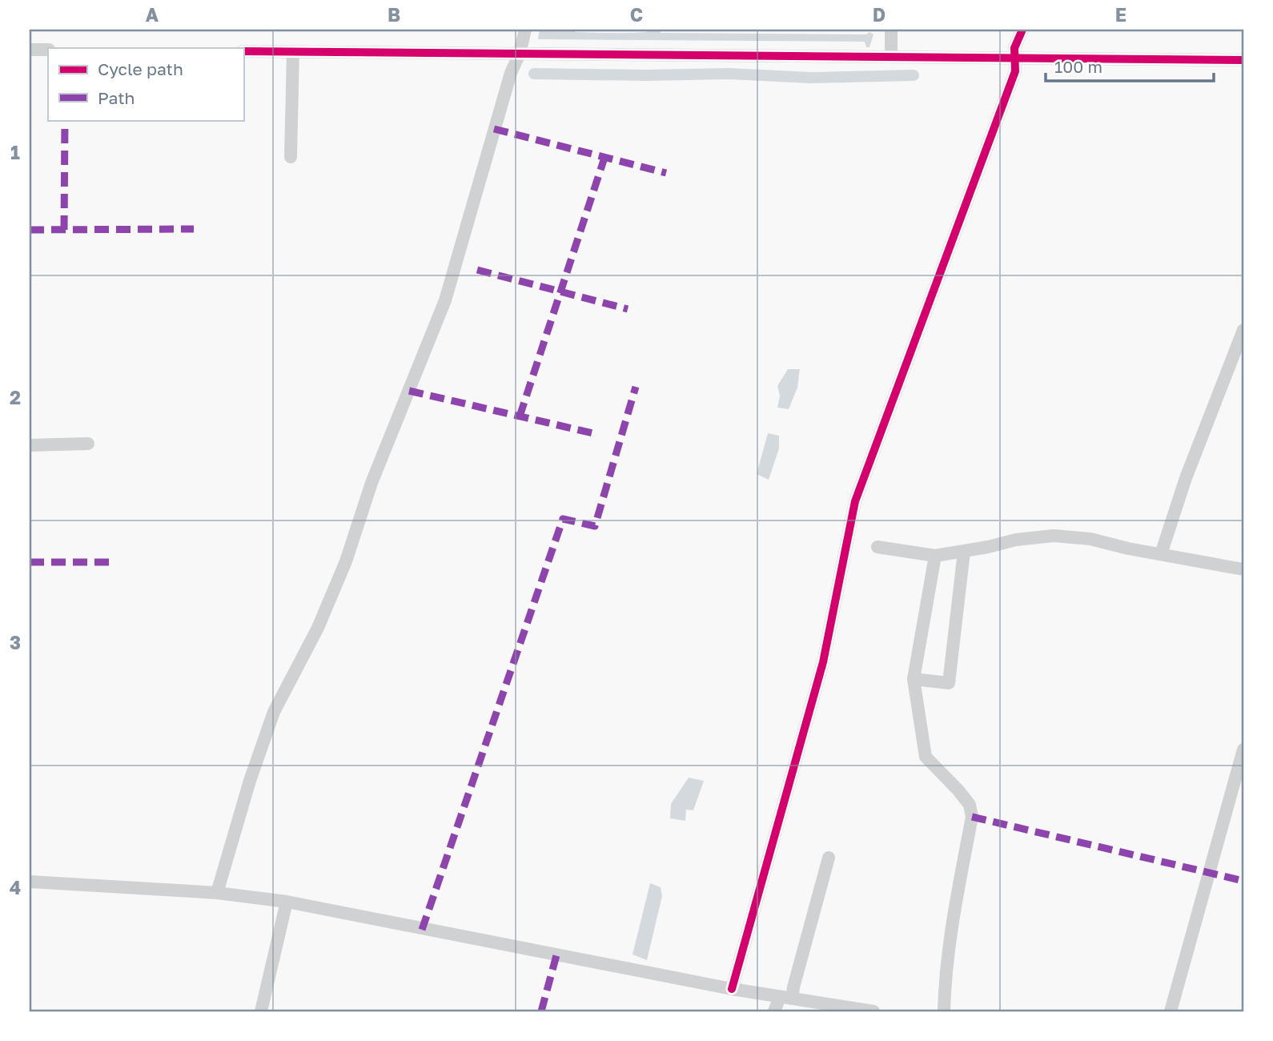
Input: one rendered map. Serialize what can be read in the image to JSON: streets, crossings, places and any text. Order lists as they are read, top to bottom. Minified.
{"legend":["Cycle path","Path"],"scale_bar":"100 m","grid":{"columns":["A","B","C","D","E"],"rows":["1","2","3","4"]}}
